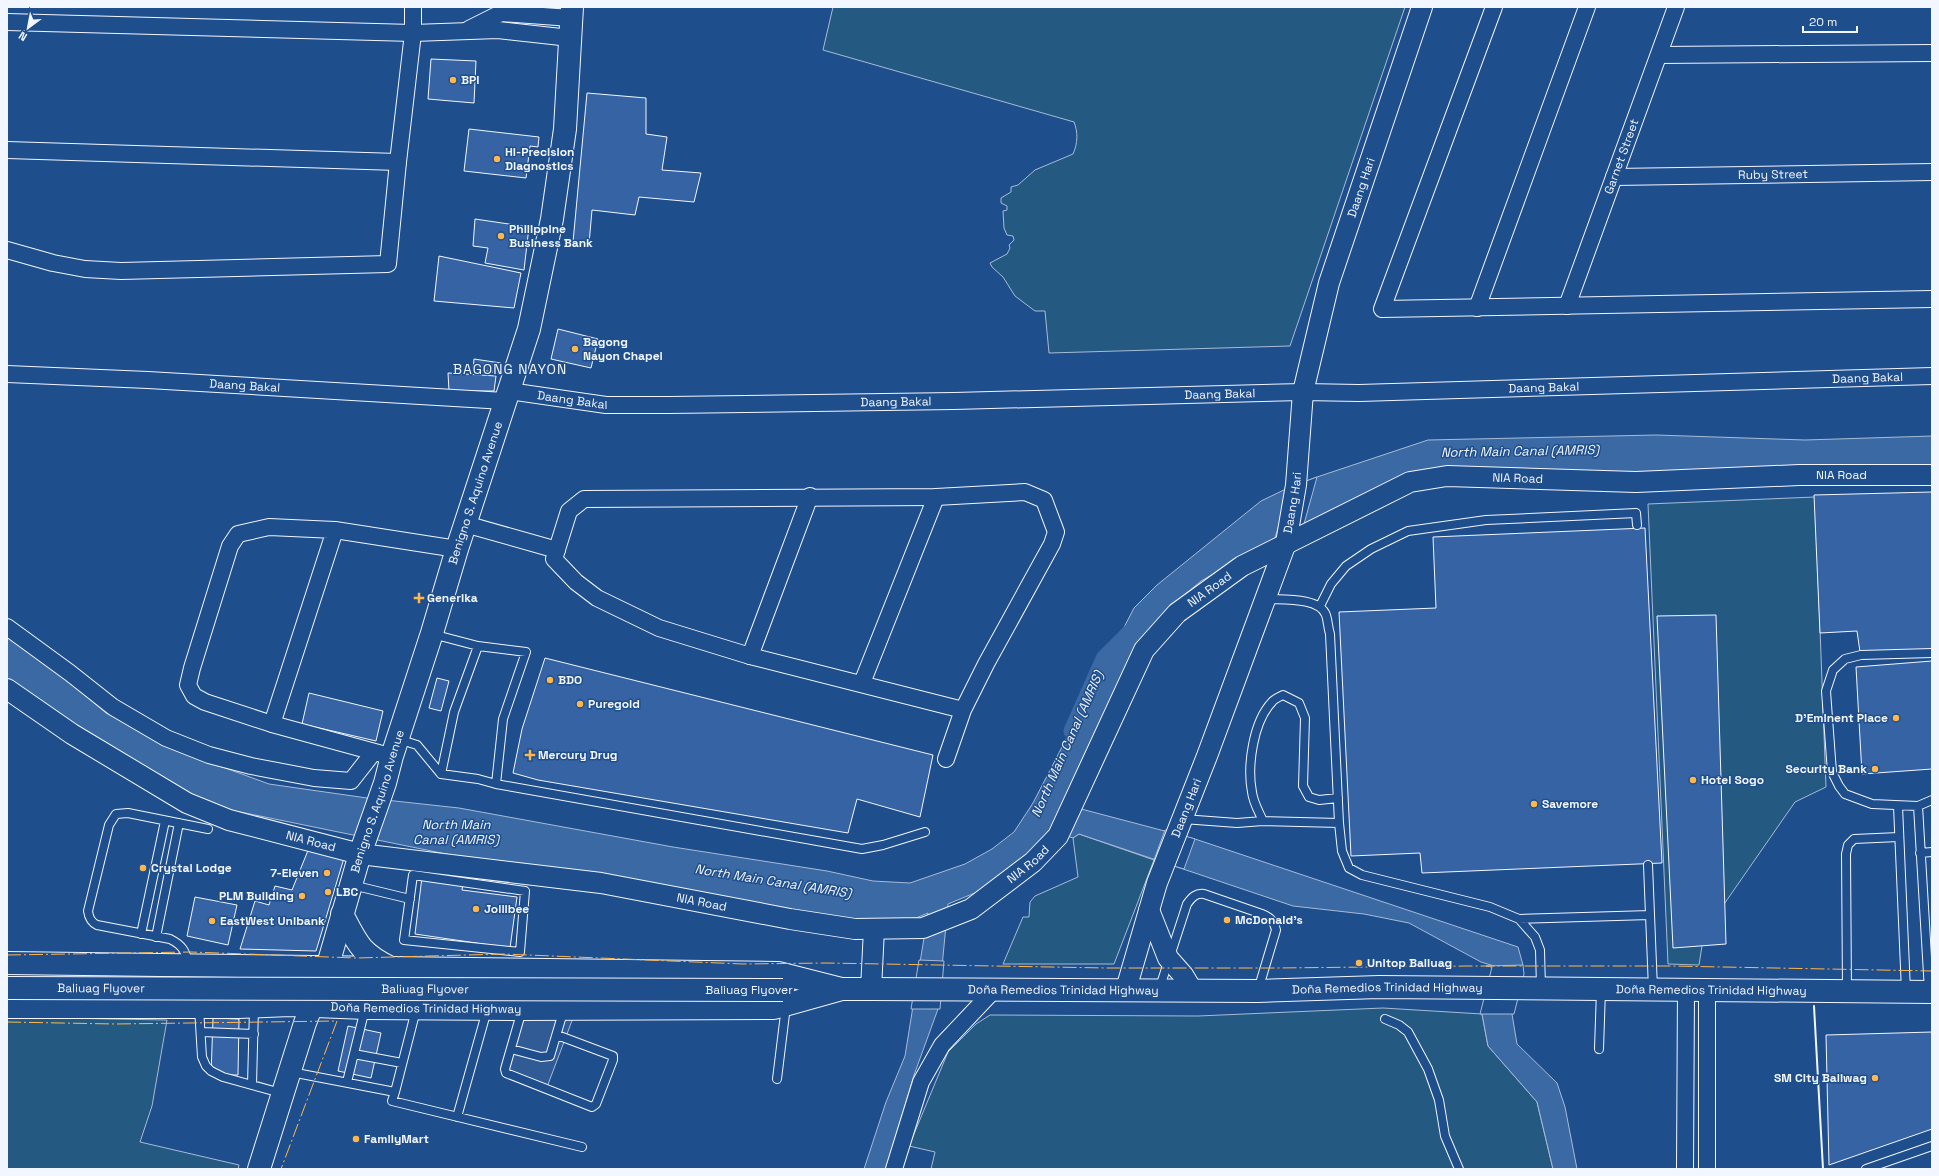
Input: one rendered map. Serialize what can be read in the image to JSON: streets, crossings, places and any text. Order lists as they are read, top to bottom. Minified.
{"streets":{"main road":["Benigno S. Aquino Avenue","Baliuag Flyover","Doña Remedios Trinidad Highway"],"street":["Garnet Street","Ruby Street","Daang Hari","Daang Bakal","NIA Road"]},"crossings":[["Garnet Street","Ruby Street"],["Daang Hari","Daang Bakal"],["Daang Hari","NIA Road"],["Daang Hari","Doña Remedios Trinidad Highway"],["Daang Bakal","Benigno S. Aquino Avenue"],["NIA Road","Benigno S. Aquino Avenue"],["Benigno S. Aquino Avenue","Doña Remedios Trinidad Highway"],["Baliuag Flyover","Doña Remedios Trinidad Highway"]],"districts":["BAGONG NAYON"],"water":["North Main Canal (AMRIS)"],"places":{"other":["BPI","Hi-Precision Diagnostics","Philippine Business Bank","Bagong Nayon Chapel","BDO","Puregold","D'Eminent Place","Security Bank","Hotel Sogo","Savemore","Crystal Lodge","7-Eleven","LBC","PLM Building","Jollibee","McDonald's","EastWest Unibank","Unitop Baliuag","SM City Baliwag","FamilyMart"],"health":["Generika","Mercury Drug"]},"scale_bar":"20 m","north":"bottom left"}
